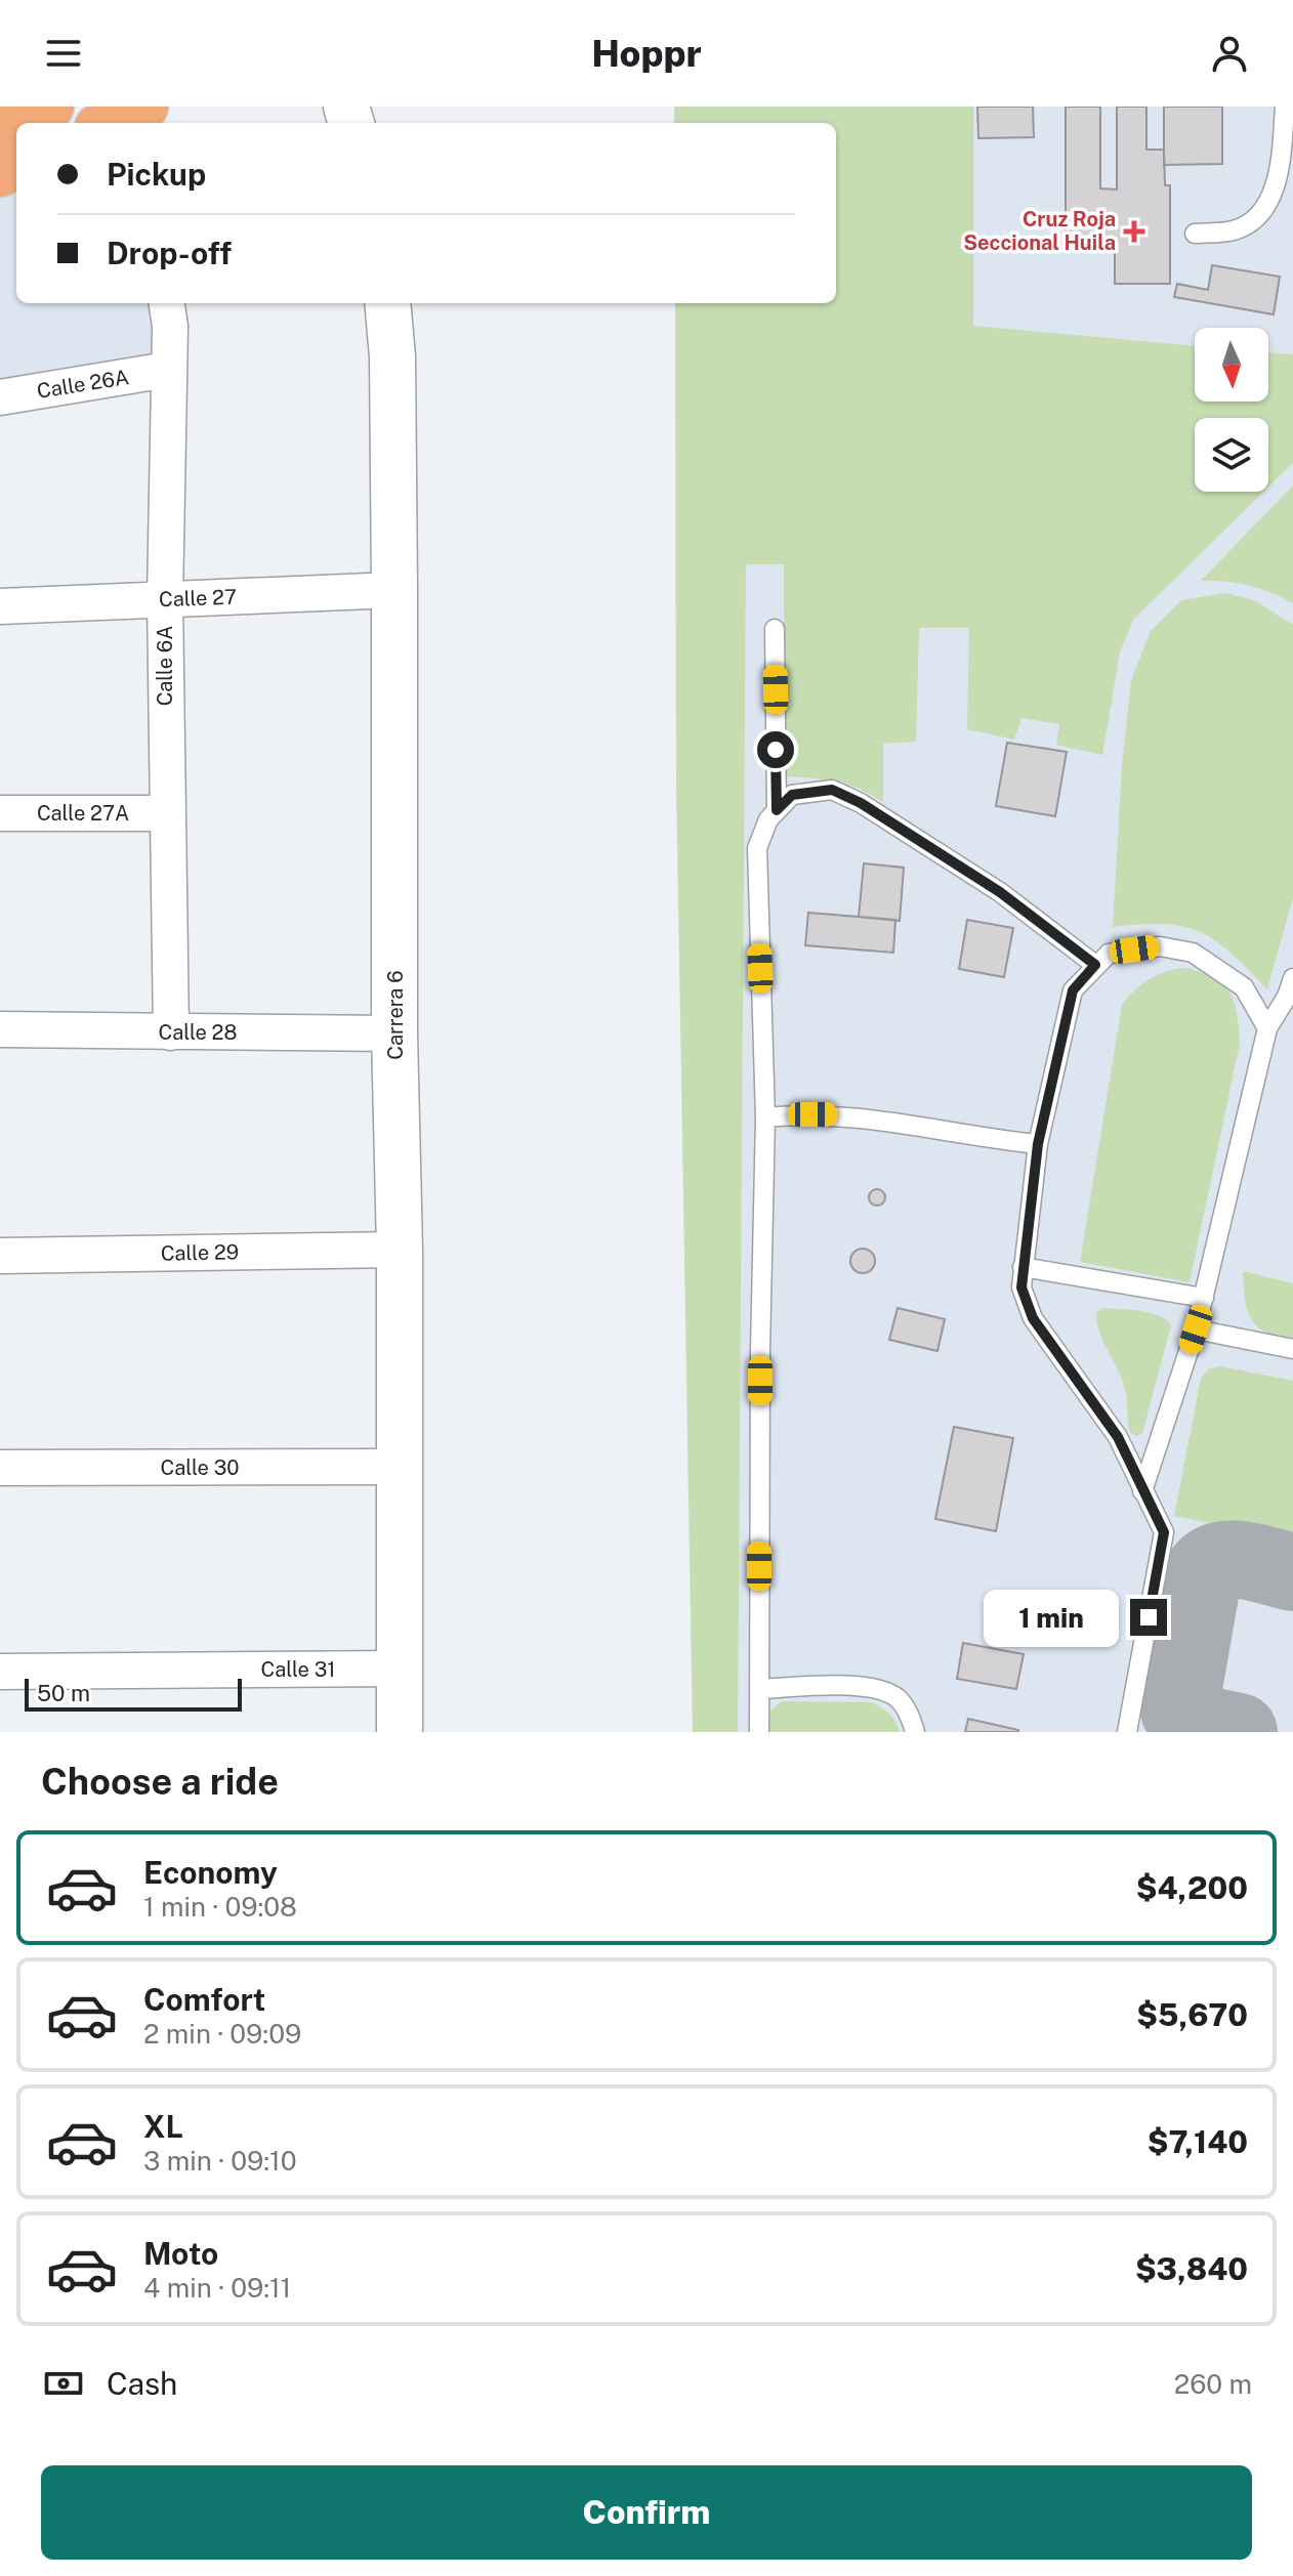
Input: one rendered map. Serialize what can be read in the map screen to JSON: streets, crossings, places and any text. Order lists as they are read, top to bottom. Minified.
{"streets":{"street":["Calle 26A","Calle 27","Calle 6A","Calle 27A","Carrera 6","Calle 28","Calle 29","Calle 30","Calle 31"]},"crossings":[["Calle 26A","Calle 6A"],["Calle 27","Calle 6A"],["Calle 27","Carrera 6"],["Calle 6A","Calle 27A"],["Calle 6A","Calle 28"],["Carrera 6","Calle 28"],["Carrera 6","Calle 29"],["Carrera 6","Calle 30"],["Carrera 6","Calle 31"]],"places":{"health":["Cruz Roja Seccional Huila"]},"scale_bar":"50 m","north":"bottom","page":{"header":"Hoppr","banner":["Pickup","Drop-off"],"bubble":"1 min","scale":"50 m","heading":"Choose a ride","list":[{"name":"Economy","note":"1 min · 09:08","value":"$4,200"},{"name":"Comfort","note":"2 min · 09:09","value":"$5,670"},{"name":"XL","note":"3 min · 09:10","value":"$7,140"},{"name":"Moto","note":"4 min · 09:11","value":"$3,840"}],"pay":["Cash","260 m"],"buttons":"Confirm"}}
